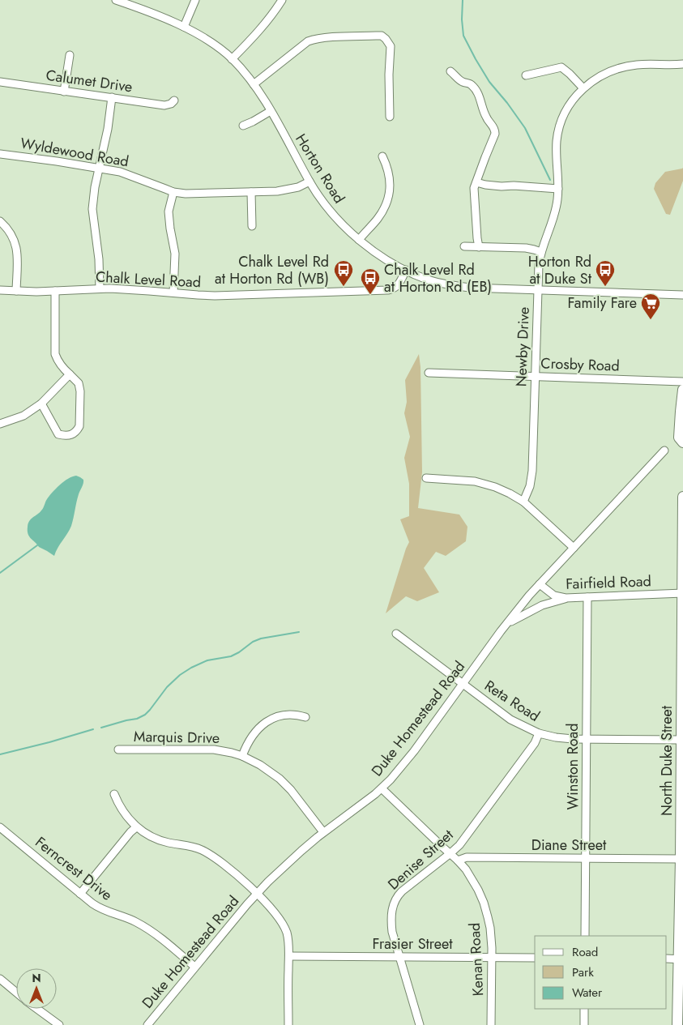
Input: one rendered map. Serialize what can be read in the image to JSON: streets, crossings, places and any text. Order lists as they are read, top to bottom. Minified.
{"streets":{"highway":["North Duke Street"],"street":["Calumet Drive","Wyldewood Road","Horton Road","Chalk Level Road","Newby Drive","Crosby Road","Fairfield Road","Reta Road","Duke Homestead Road","Marquis Drive","Winston Road","Diane Street","Denise Street","Ferncrest Drive","Frasier Street","Kenan Road"]},"crossings":[["Wyldewood Road","Horton Road"],["Horton Road","Chalk Level Road"],["Horton Road","Newby Drive"],["Newby Drive","Crosby Road"],["Fairfield Road","Duke Homestead Road"],["Fairfield Road","North Duke Street"],["Fairfield Road","Winston Road"],["Reta Road","Duke Homestead Road"],["Reta Road","North Duke Street"],["Reta Road","Winston Road"],["Reta Road","Denise Street"],["Duke Homestead Road","Marquis Drive"],["Duke Homestead Road","Ferncrest Drive"],["Duke Homestead Road","Kenan Road"],["North Duke Street","Diane Street"],["Winston Road","Diane Street"],["Diane Street","Kenan Road"],["Denise Street","Frasier Street"],["Denise Street","Kenan Road"],["Frasier Street","Kenan Road"]],"places":{"bus stop":["Chalk Level Rd at Horton Rd (WB)","Horton Rd at Duke St","Chalk Level Rd at Horton Rd (EB)"],"supermarket":["Family Fare"]},"legend":["Road","Park","Water"],"north":"top"}
